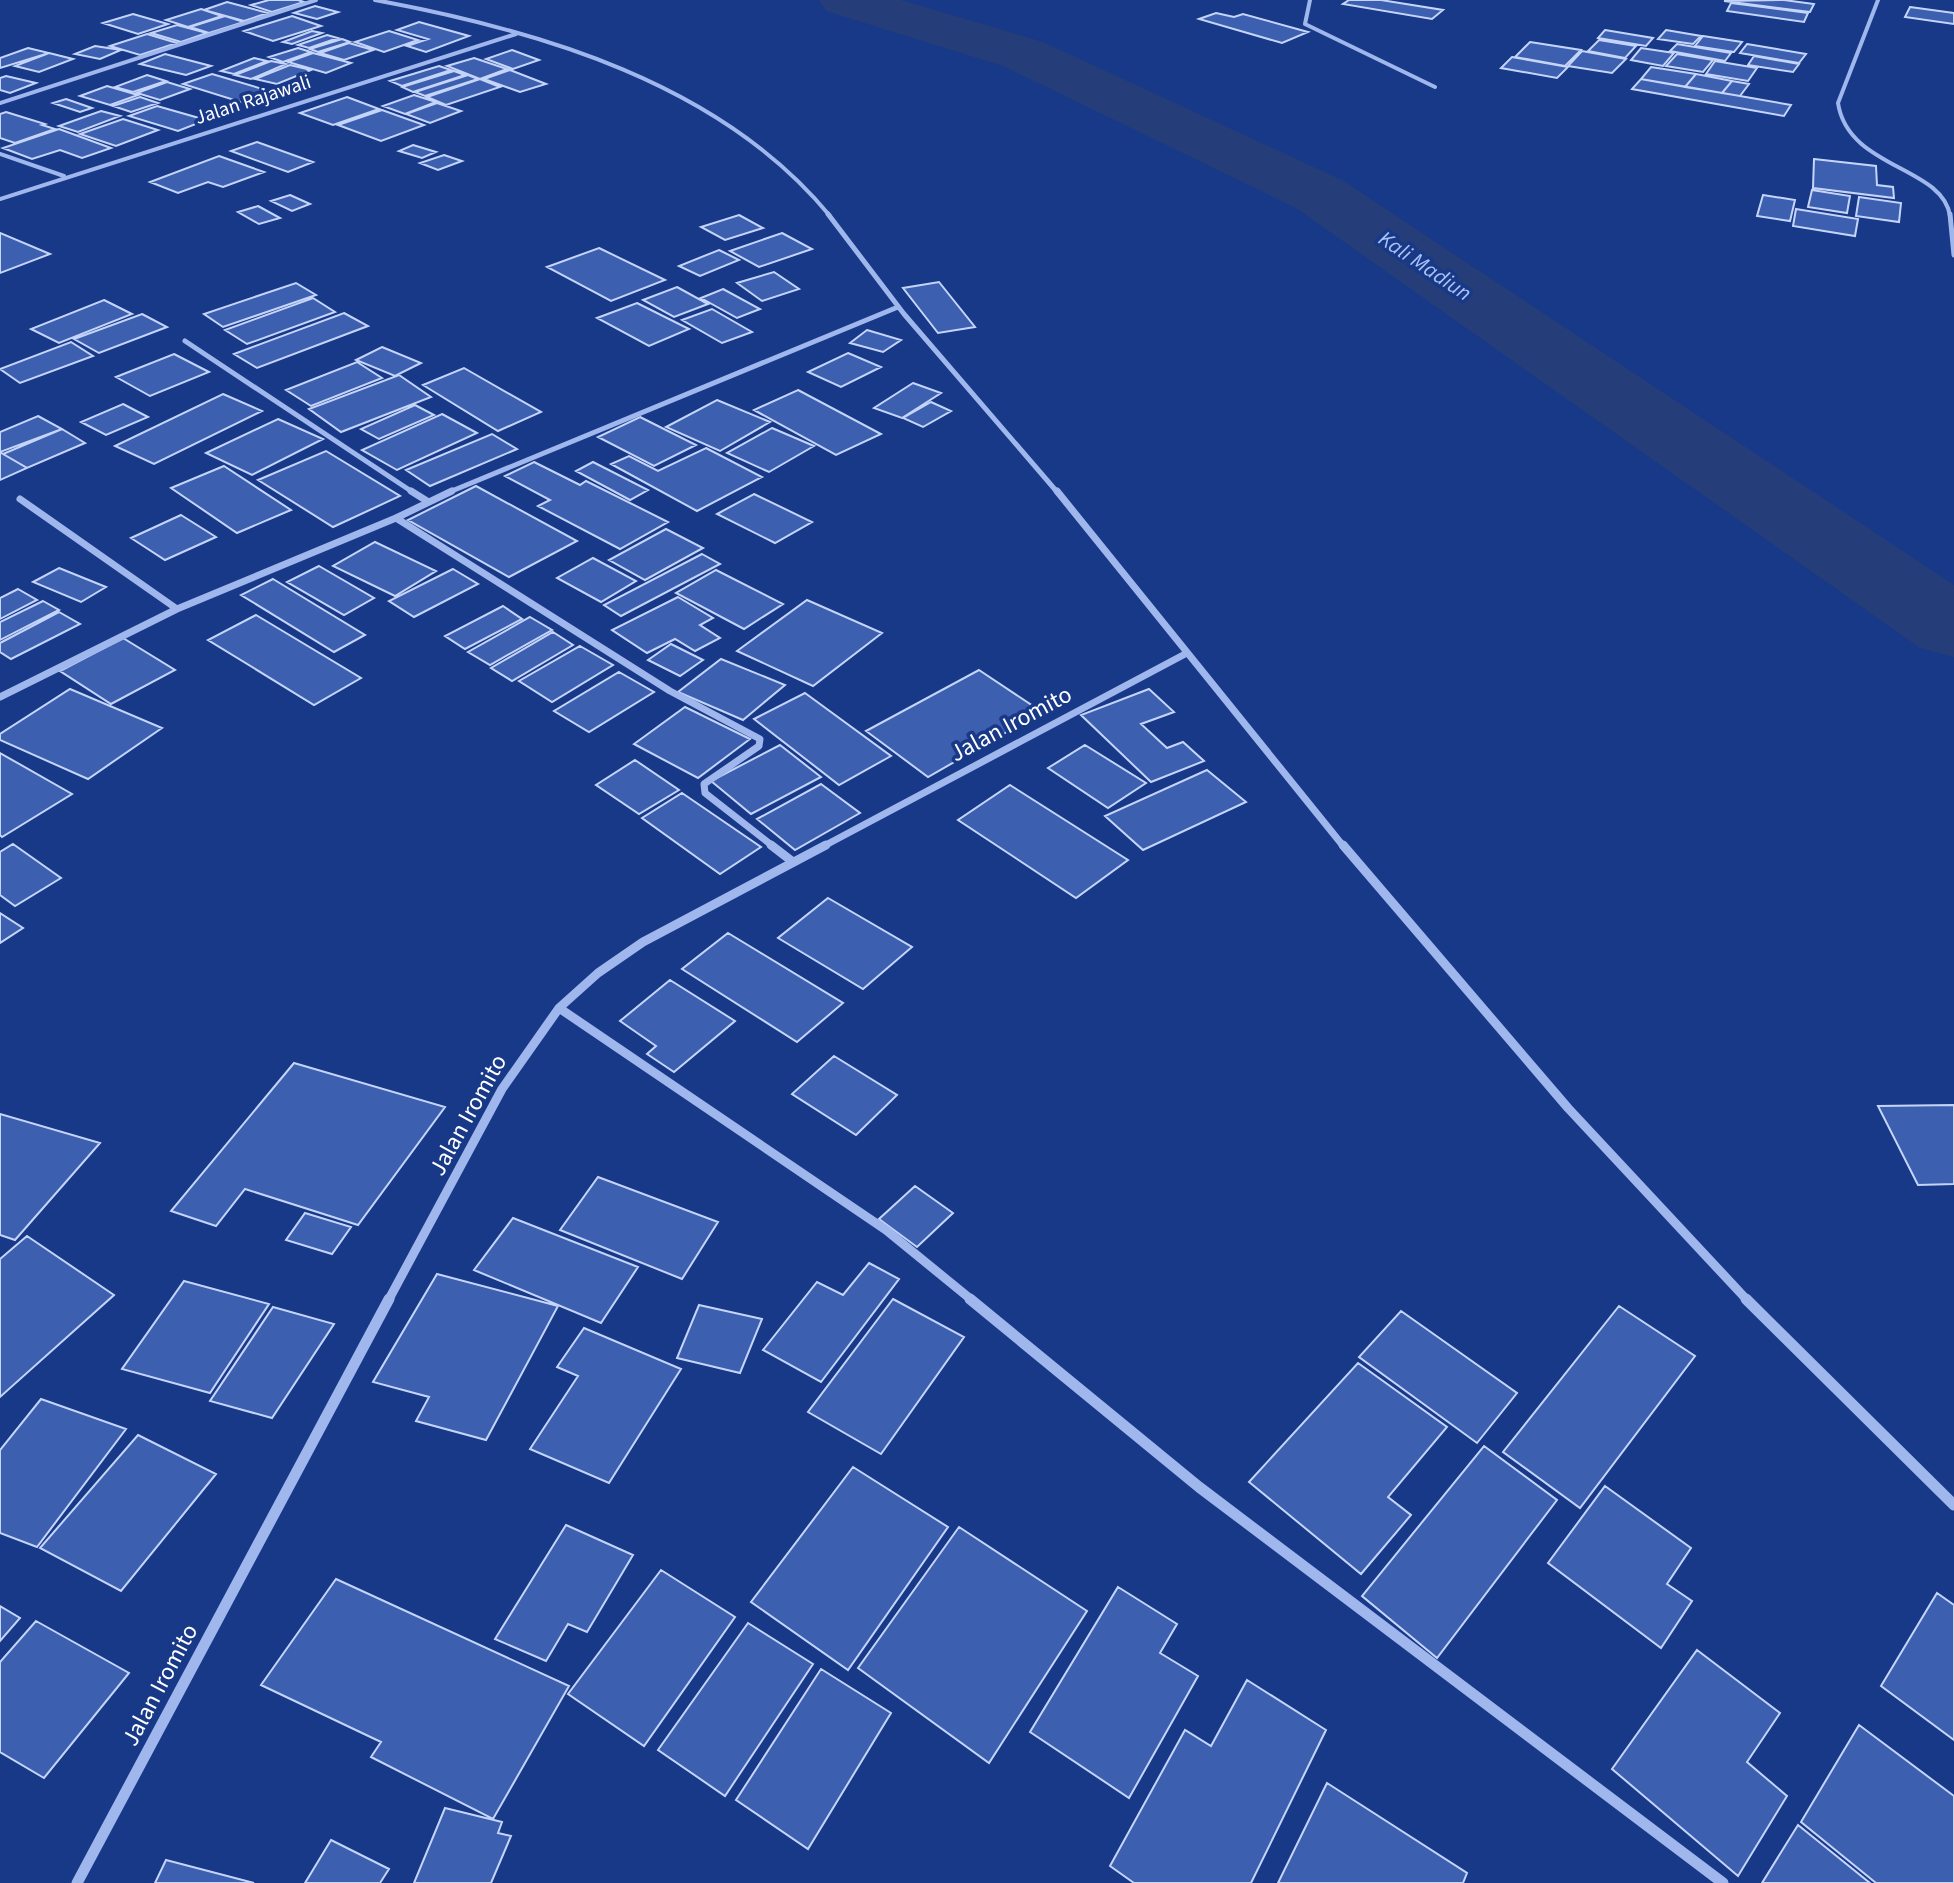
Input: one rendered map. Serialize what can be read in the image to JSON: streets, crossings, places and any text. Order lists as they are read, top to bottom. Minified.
{"streets":{"street":["Jalan Rajawali","Jalan Iromito"]},"water":["Kali Madiun"]}
